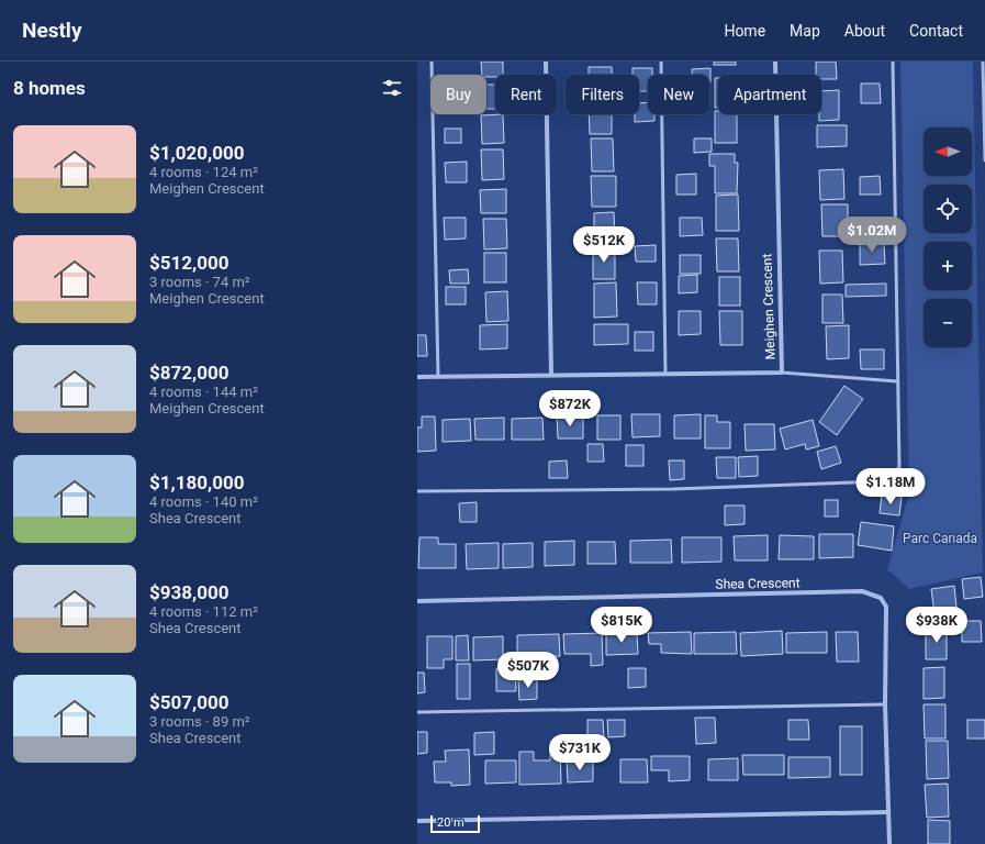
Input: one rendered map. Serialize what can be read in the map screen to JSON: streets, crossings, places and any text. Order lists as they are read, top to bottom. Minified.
{"streets":{"street":["Meighen Crescent","Shea Crescent"]},"parks":["Parc Canada"],"scale_bar":"20 m","north":"left","page":{"header":"Nestly","nav":["Home","Map","About","Contact"],"heading":"8 homes","chip":["Buy","Rent","Filters","New","Apartment"],"list":[{"name":"$1,020,000","note":"4 rooms · 124 m² · Meighen Crescent"},{"name":"$512,000","note":"3 rooms · 74 m² · Meighen Crescent"},{"name":"$872,000","note":"4 rooms · 144 m² · Meighen Crescent"},{"name":"$1,180,000","note":"4 rooms · 140 m² · Shea Crescent"},{"name":"$938,000","note":"4 rooms · 112 m² · Shea Crescent"},{"name":"$507,000","note":"3 rooms · 89 m² · Shea Crescent"}],"map_buttons":["+","−"],"price":["$1.02M","$512K","$872K","$1.18M","$815K","$938K","$507K","$731K"],"scale":"20 m"}}
